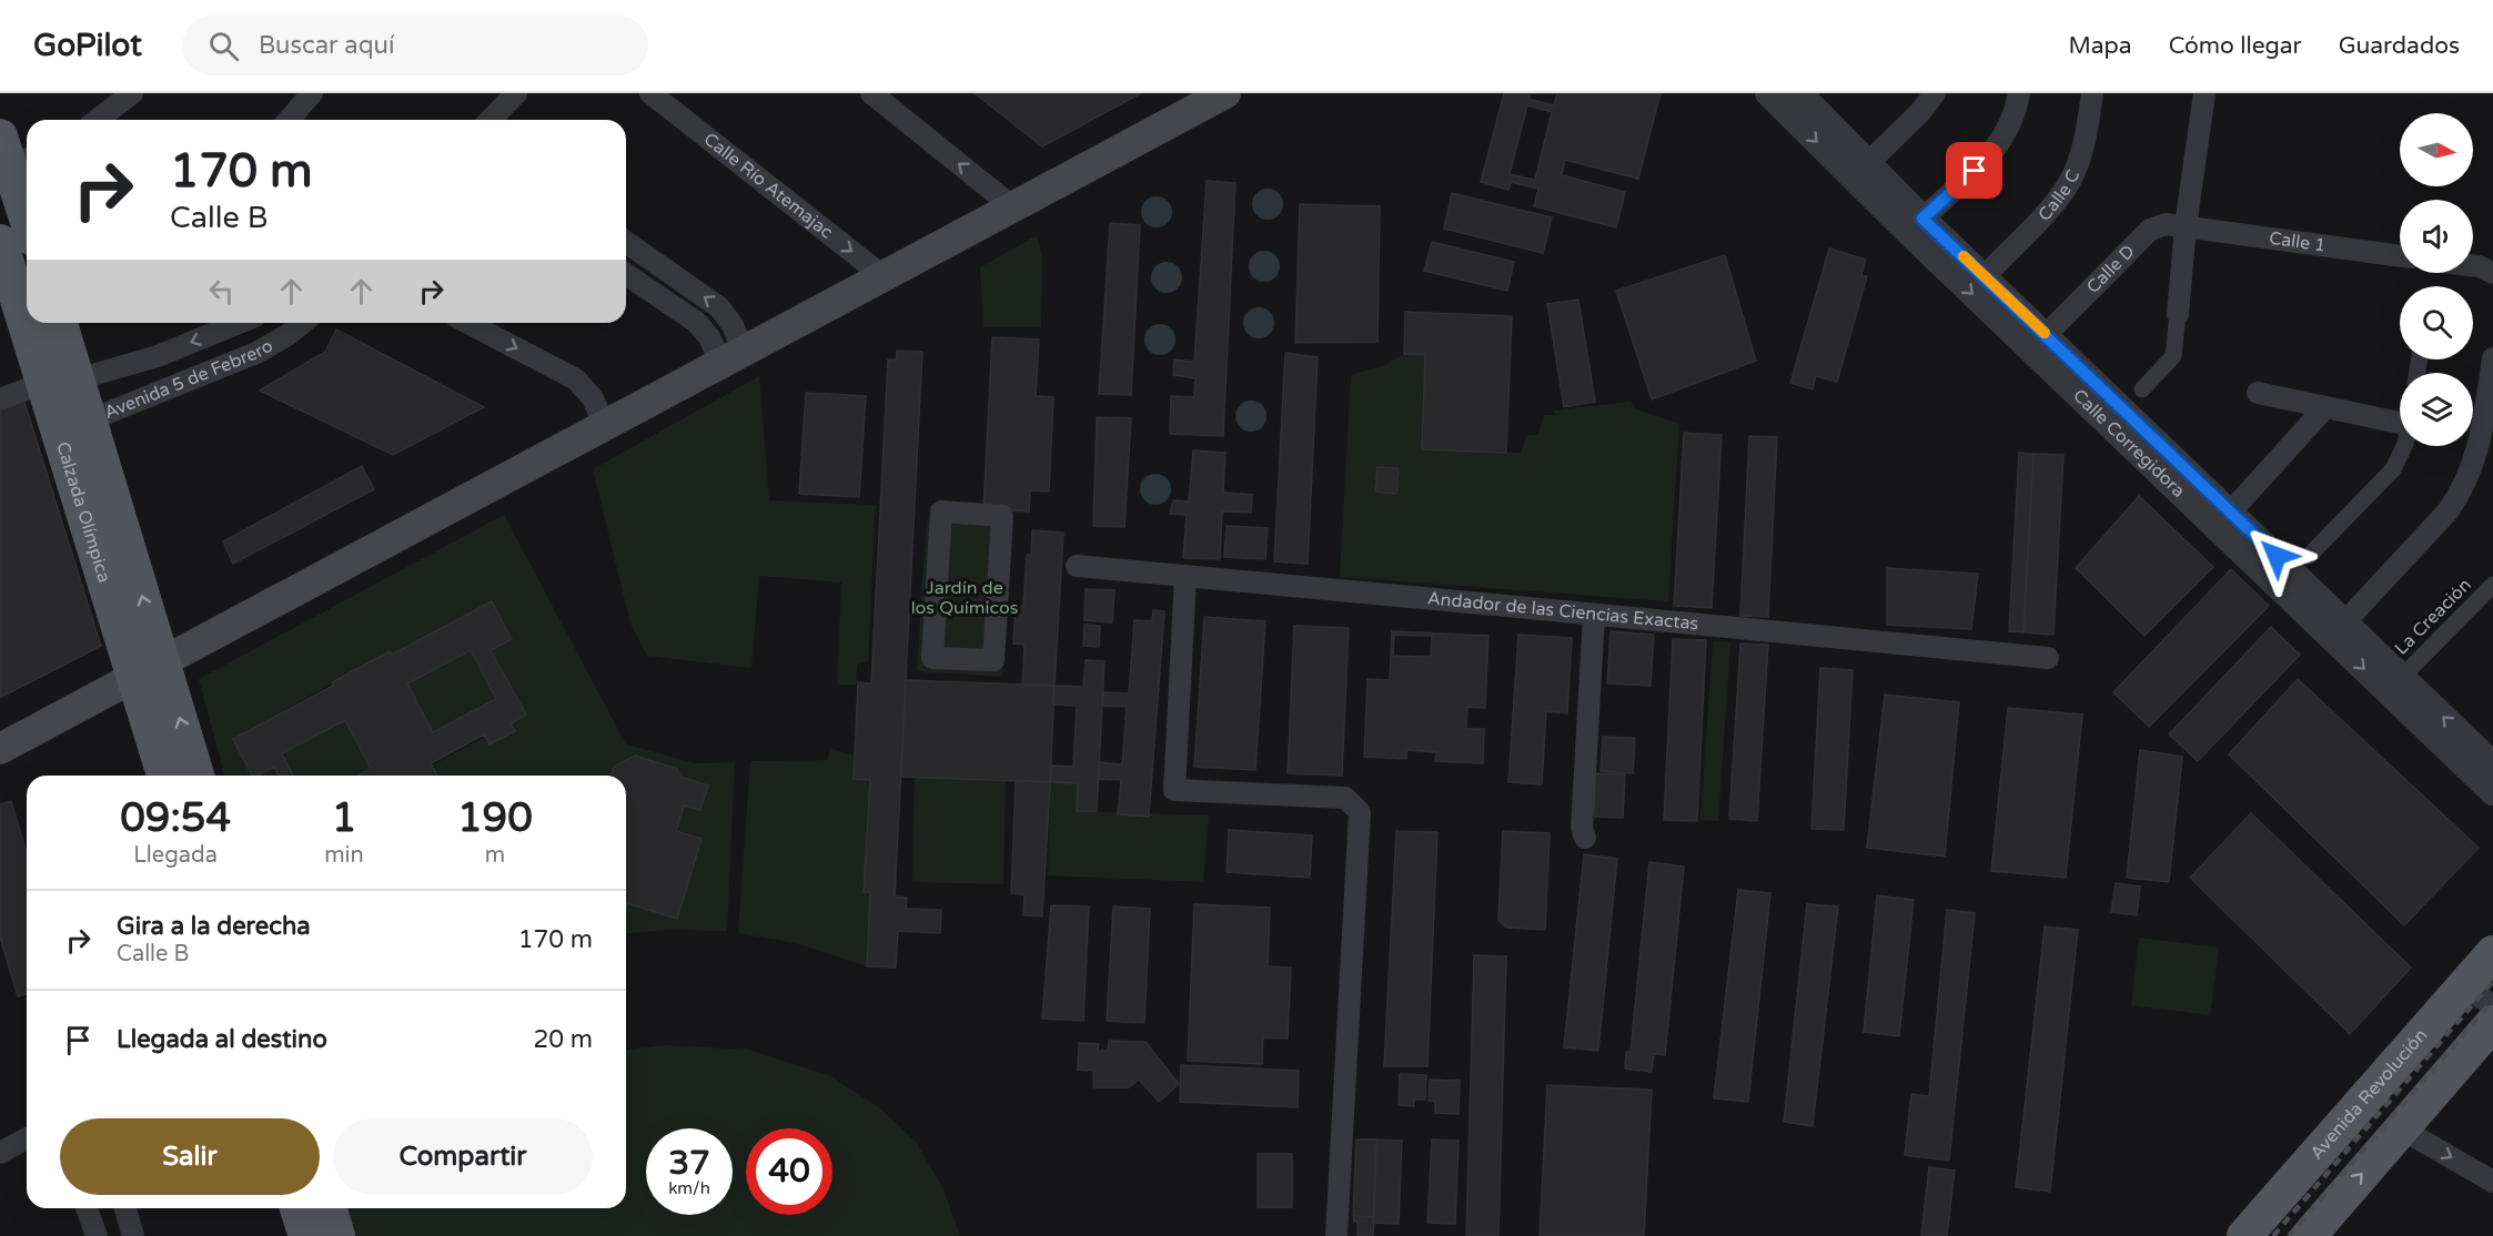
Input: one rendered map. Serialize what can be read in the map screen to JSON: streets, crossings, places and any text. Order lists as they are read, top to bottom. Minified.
{"streets":{"main road":["Calzada Olímpica","Avenida Revolución"],"street":["Calle Río Atemajac","Calle C","Calle 1","Calle D","Avenida 5 de Febrero","Calle Corregidora","Andador de las Ciencias Exactas","La Creación"]},"crossings":[["Calle C","Calle Corregidora"],["Calle 1","Calle D"],["Calle D","Calle Corregidora"],["Avenida 5 de Febrero","Calzada Olímpica"],["Calle Corregidora","La Creación"]],"parks":["Jardín de los Químicos"],"north":"right","page":{"header":"GoPilot","search":"Buscar aquí","nav":["Mapa","Cómo llegar","Guardados"],"turn":["170 m","Calle B"],"eta":["09:54","Llegada","1","min","190","m"],"list":[{"name":"Gira a la derecha","note":"Calle B","value":"170 m"},{"name":"Llegada al destino","value":"20 m"}],"buttons":["Salir","Compartir"],"speed":"37 km/h","limit":"40"}}
